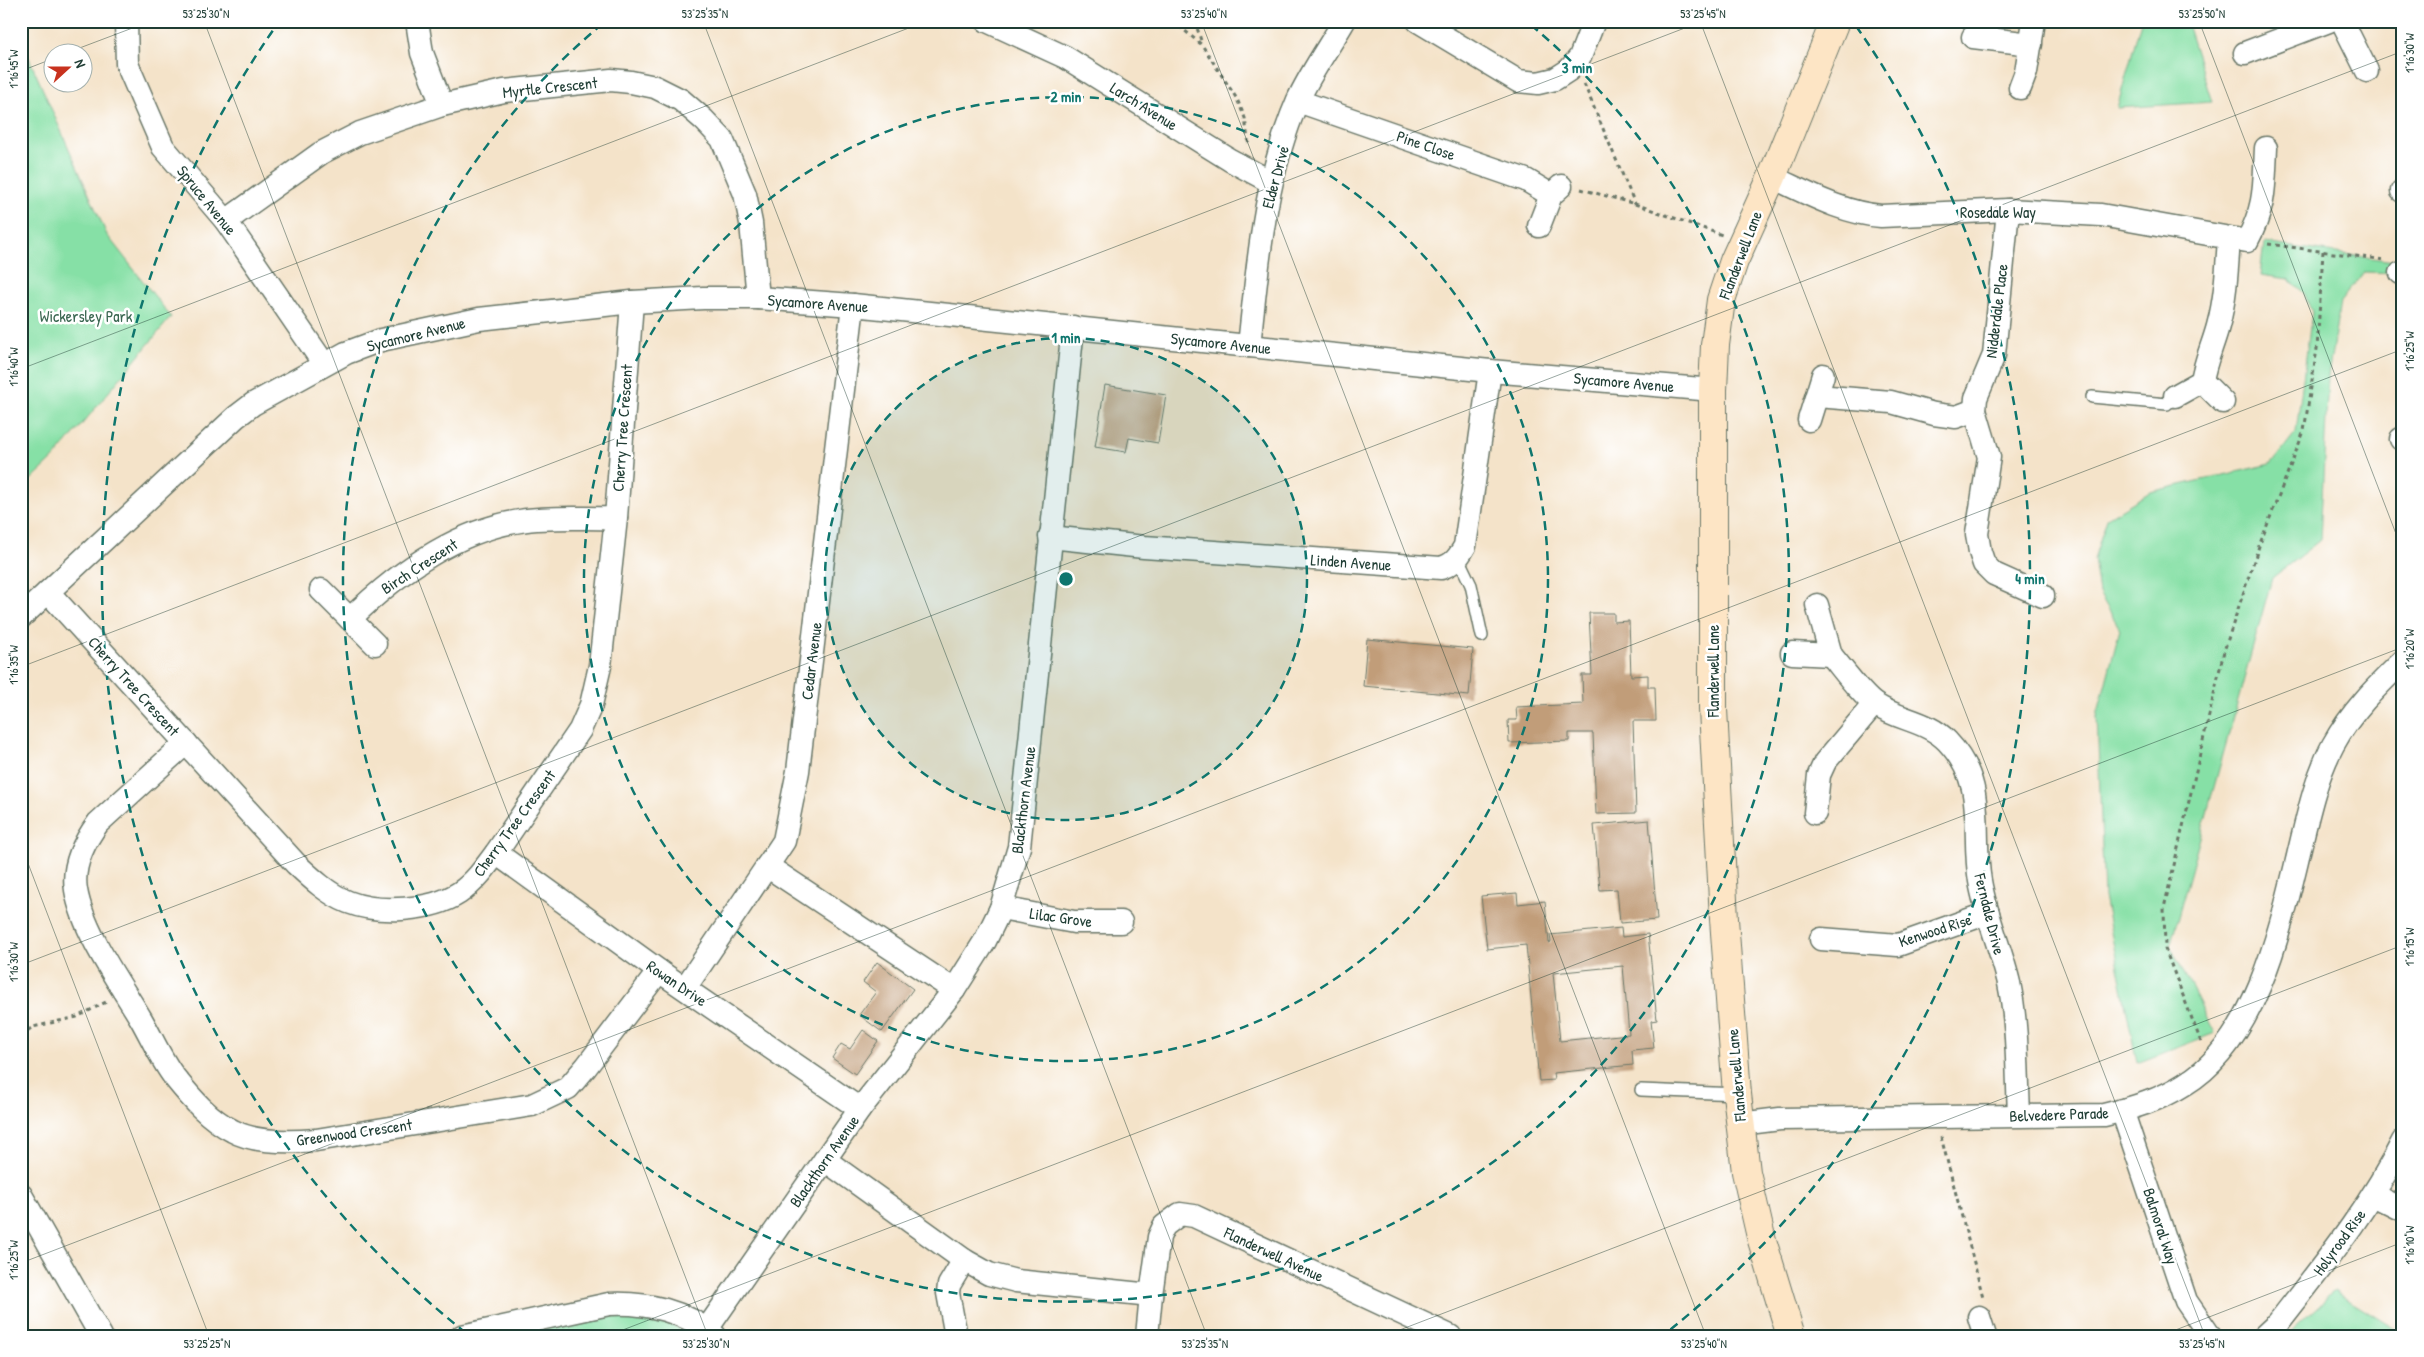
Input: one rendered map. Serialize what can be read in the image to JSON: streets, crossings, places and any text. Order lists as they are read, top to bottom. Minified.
{"streets":{"street":["Myrtle Crescent","Larch Avenue","Pine Close","Elder Drive","Spruce Avenue","Rosedale Way","Flanderwell Lane","Sycamore Avenue","Nidderdale Place","Cherry Tree Crescent","Linden Avenue","Birch Crescent","Cedar Avenue","Blackthorn Avenue","Ferndale Drive","Lilac Grove","Kenwood Rise","Rowan Drive","Belvedere Parade","Greenwood Crescent","Balmoral Way","Holyrood Rise","Flanderwell Avenue"]},"crossings":[["Myrtle Crescent","Spruce Avenue"],["Myrtle Crescent","Sycamore Avenue"],["Larch Avenue","Elder Drive"],["Pine Close","Elder Drive"],["Elder Drive","Sycamore Avenue"],["Spruce Avenue","Sycamore Avenue"],["Rosedale Way","Flanderwell Lane"],["Rosedale Way","Nidderdale Place"],["Flanderwell Lane","Sycamore Avenue"],["Flanderwell Lane","Belvedere Parade"],["Sycamore Avenue","Cherry Tree Crescent"],["Sycamore Avenue","Cedar Avenue"],["Sycamore Avenue","Blackthorn Avenue"],["Cherry Tree Crescent","Birch Crescent"],["Cherry Tree Crescent","Rowan Drive"],["Cherry Tree Crescent","Greenwood Crescent"],["Linden Avenue","Blackthorn Avenue"],["Cedar Avenue","Rowan Drive"],["Blackthorn Avenue","Lilac Grove"],["Blackthorn Avenue","Rowan Drive"],["Ferndale Drive","Kenwood Rise"],["Ferndale Drive","Belvedere Parade"],["Rowan Drive","Greenwood Crescent"],["Belvedere Parade","Balmoral Way"]],"parks":["Wickersley Park"],"north":"right","coordinates":["53°25'30\"N","53°25'35\"N","53°25'40\"N","53°25'45\"N","53°25'50\"N","1°16'30\"W","1°16'45\"W","1°16'25\"W","1°16'40\"W","1°16'20\"W","1°16'35\"W","1°16'15\"W","1°16'10\"W","53°25'25\"N"],"rings":["3 min","2 min","1 min","4 min"]}
